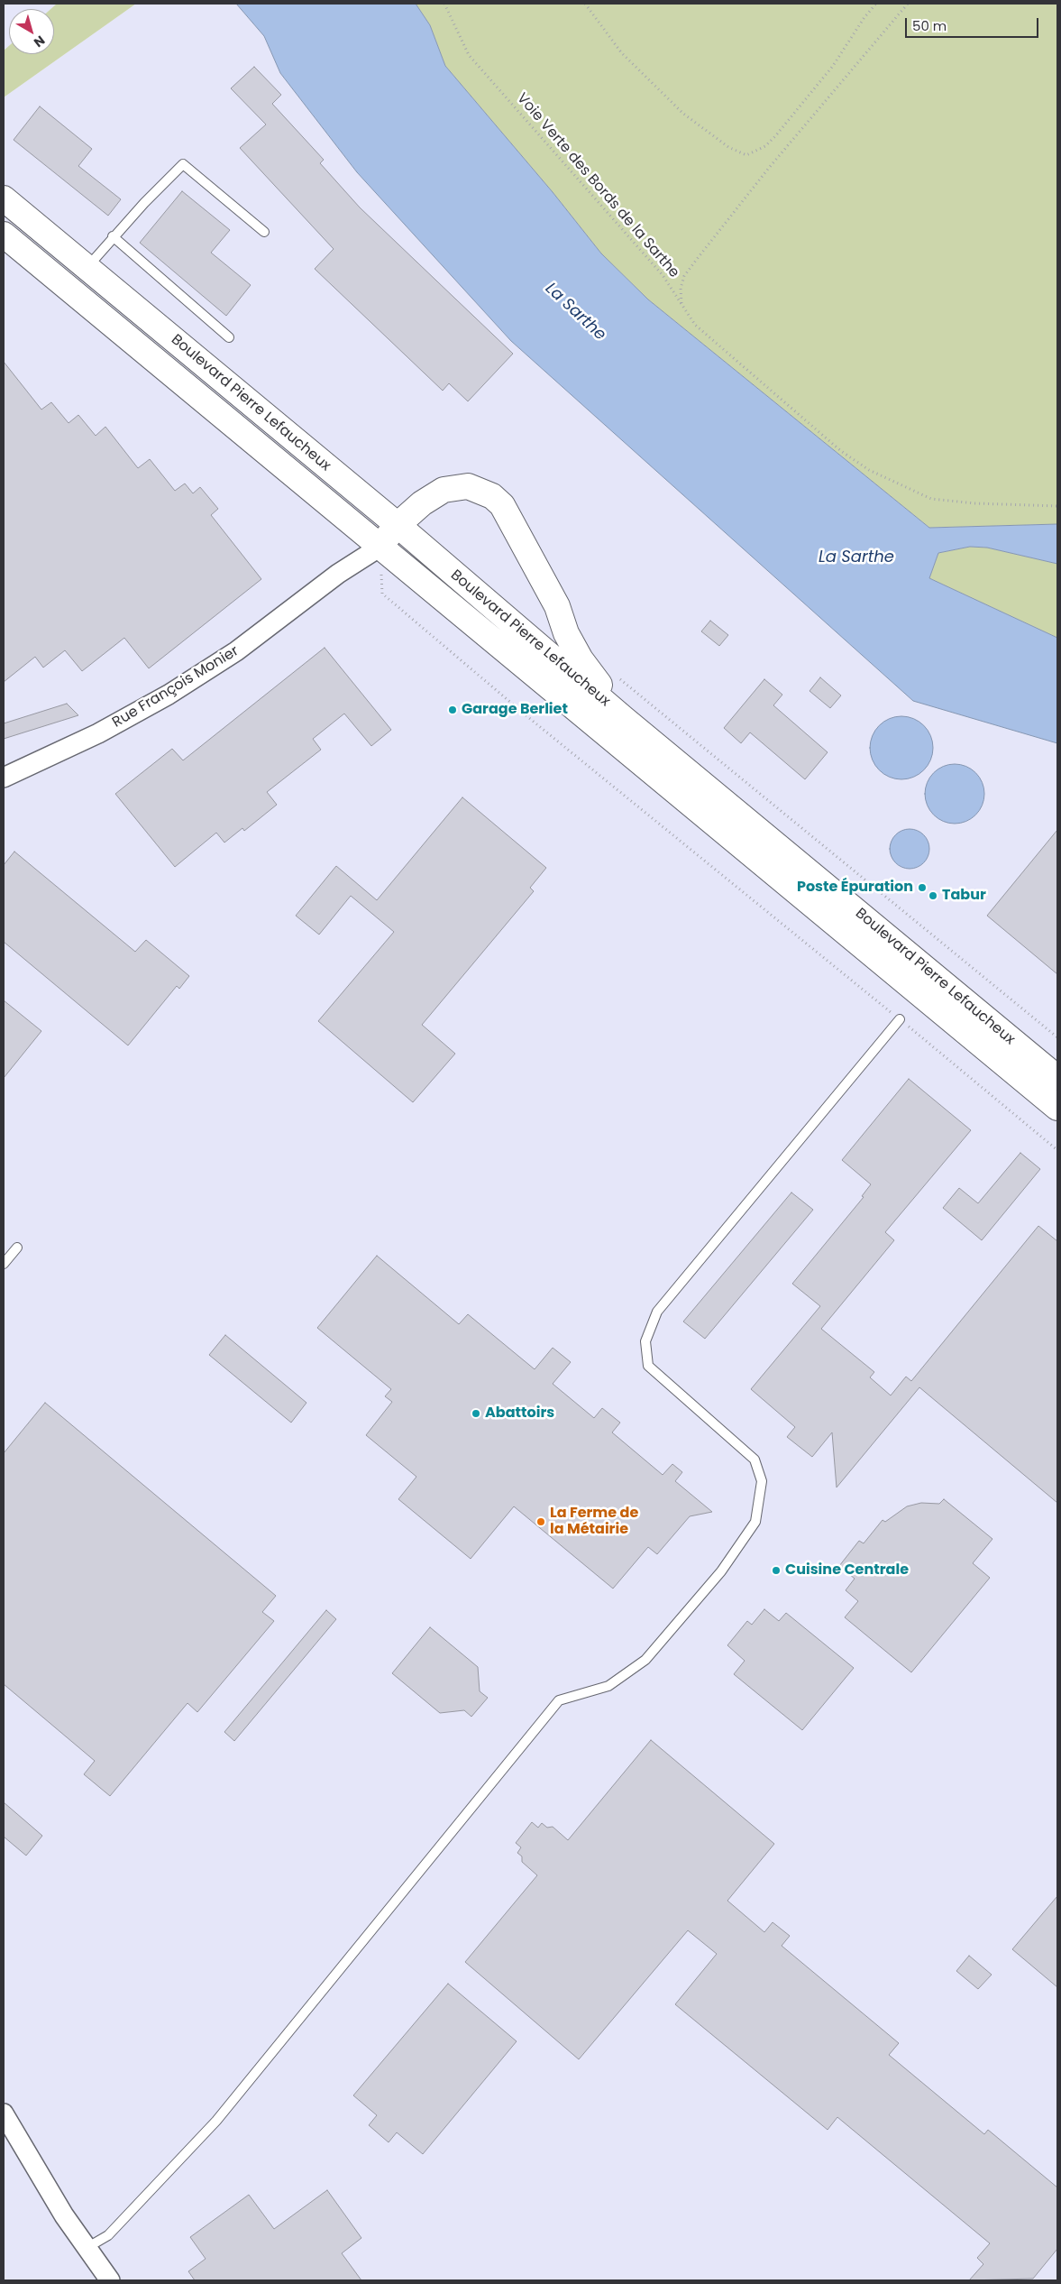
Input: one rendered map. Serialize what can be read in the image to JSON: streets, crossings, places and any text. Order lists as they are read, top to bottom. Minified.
{"streets":{"main road":["Boulevard Pierre Lefaucheux"],"street":["Rue François Monier"],"path":["Voie Verte des Bords de la Sarthe"]},"crossings":[["Boulevard Pierre Lefaucheux","Rue François Monier"]],"water":["La Sarthe"],"places":["Garage Berliet","Poste Épuration","Tabur","Abattoirs","La Ferme de la Métairie","Cuisine Centrale"],"scale_bar":"50 m","north":"bottom right"}
